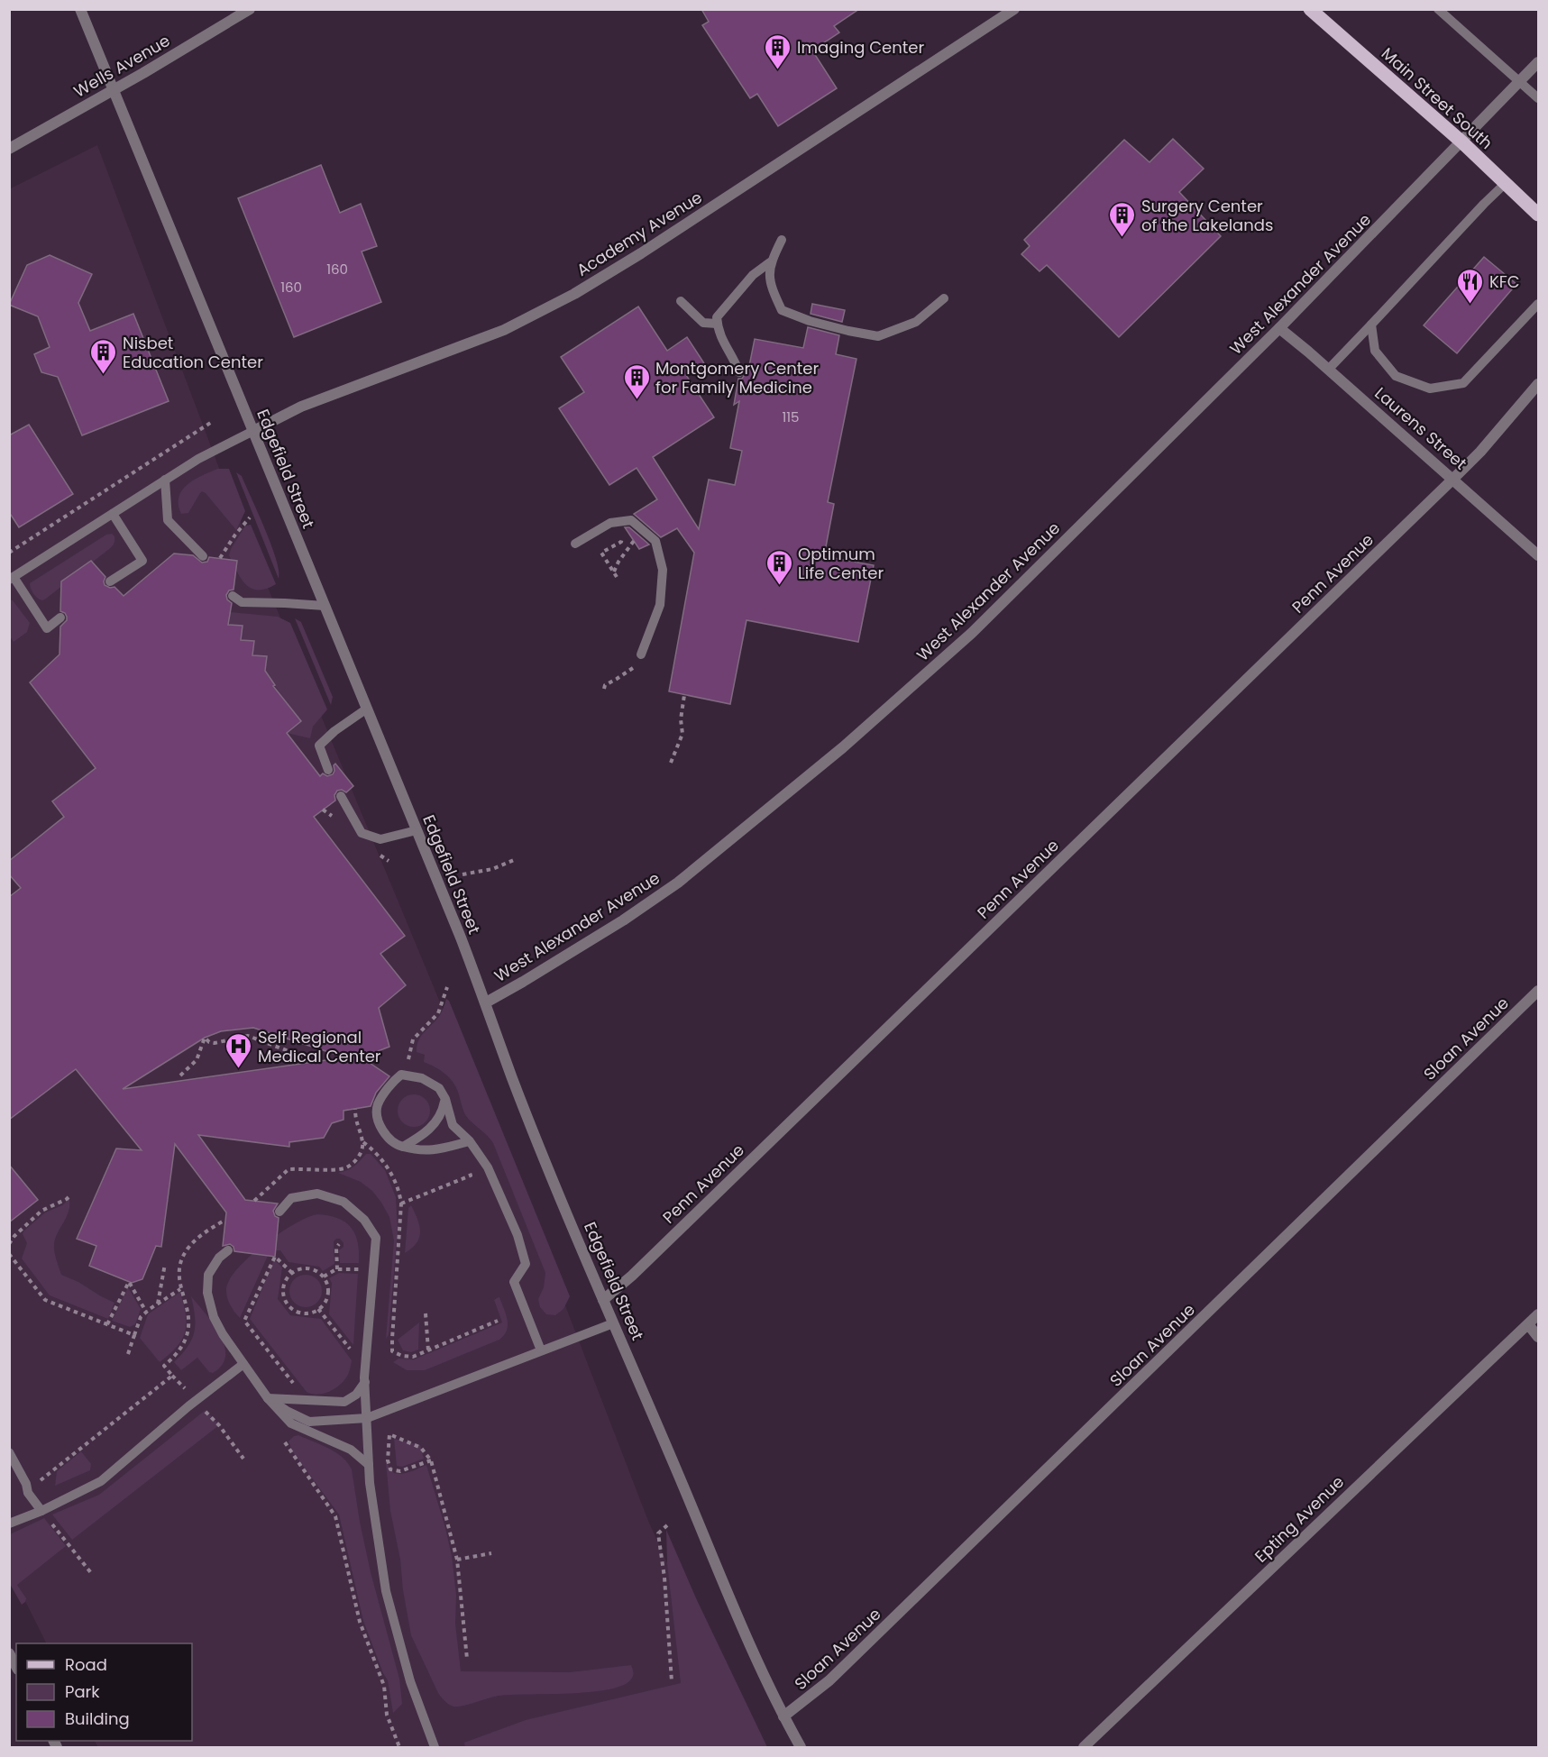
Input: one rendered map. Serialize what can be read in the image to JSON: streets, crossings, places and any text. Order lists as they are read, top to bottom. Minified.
{"streets":{"main road":["Main Street South"],"street":["Wells Avenue","Academy Avenue","West Alexander Avenue","Laurens Street","Edgefield Street","Penn Avenue","Sloan Avenue","Epting Avenue"]},"crossings":[["Wells Avenue","Edgefield Street"],["Main Street South","West Alexander Avenue"],["Academy Avenue","Edgefield Street"],["West Alexander Avenue","Laurens Street"],["West Alexander Avenue","Edgefield Street"],["Laurens Street","Penn Avenue"],["Edgefield Street","Penn Avenue"],["Edgefield Street","Sloan Avenue"]],"places":{"building":["Imaging Center","Surgery Center of the Lakelands","Nisbet Education Center","Montgomery Center for Family Medicine","Optimum Life Center"],"restaurant":["KFC"],"hospital":["Self Regional Medical Center"]},"house_numbers":["160","160","115"],"legend":["Road","Park","Building"]}
